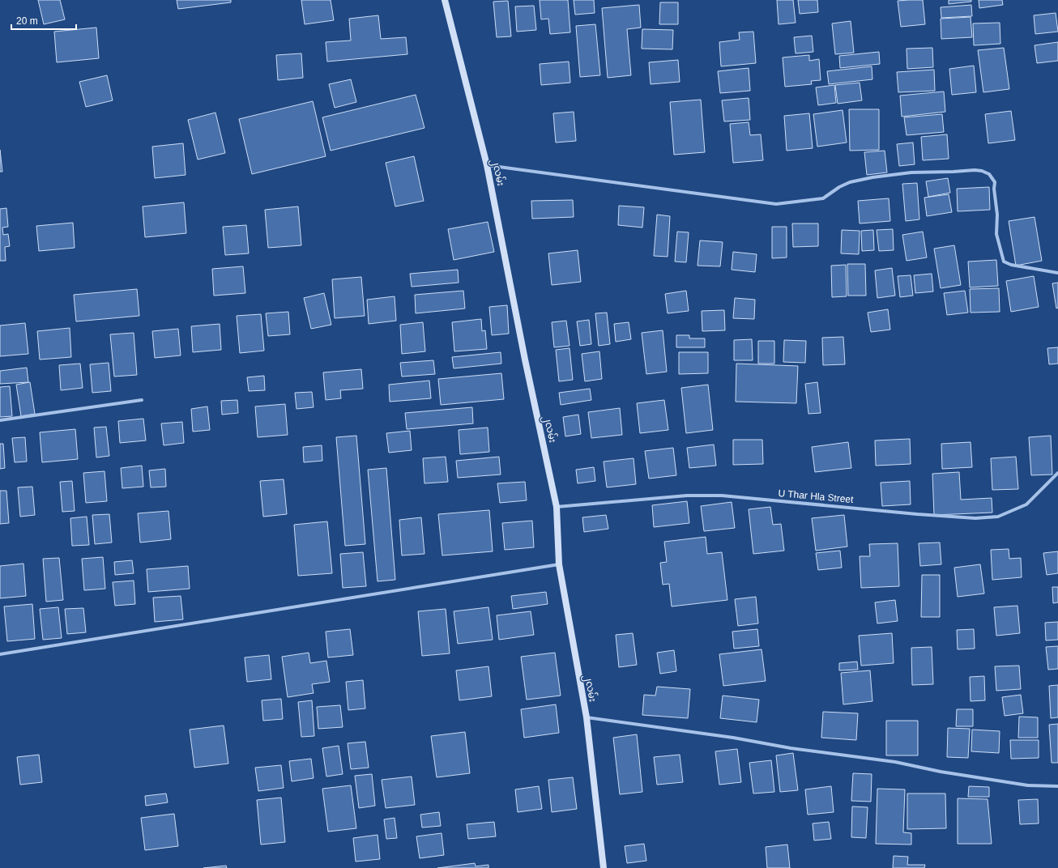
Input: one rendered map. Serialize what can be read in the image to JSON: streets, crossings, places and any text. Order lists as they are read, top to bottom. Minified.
{"streets":{"street":["၂လမ်း","U Thar Hla Street"]},"crossings":[["၂လမ်း","U Thar Hla Street"]],"scale_bar":"20 m"}
